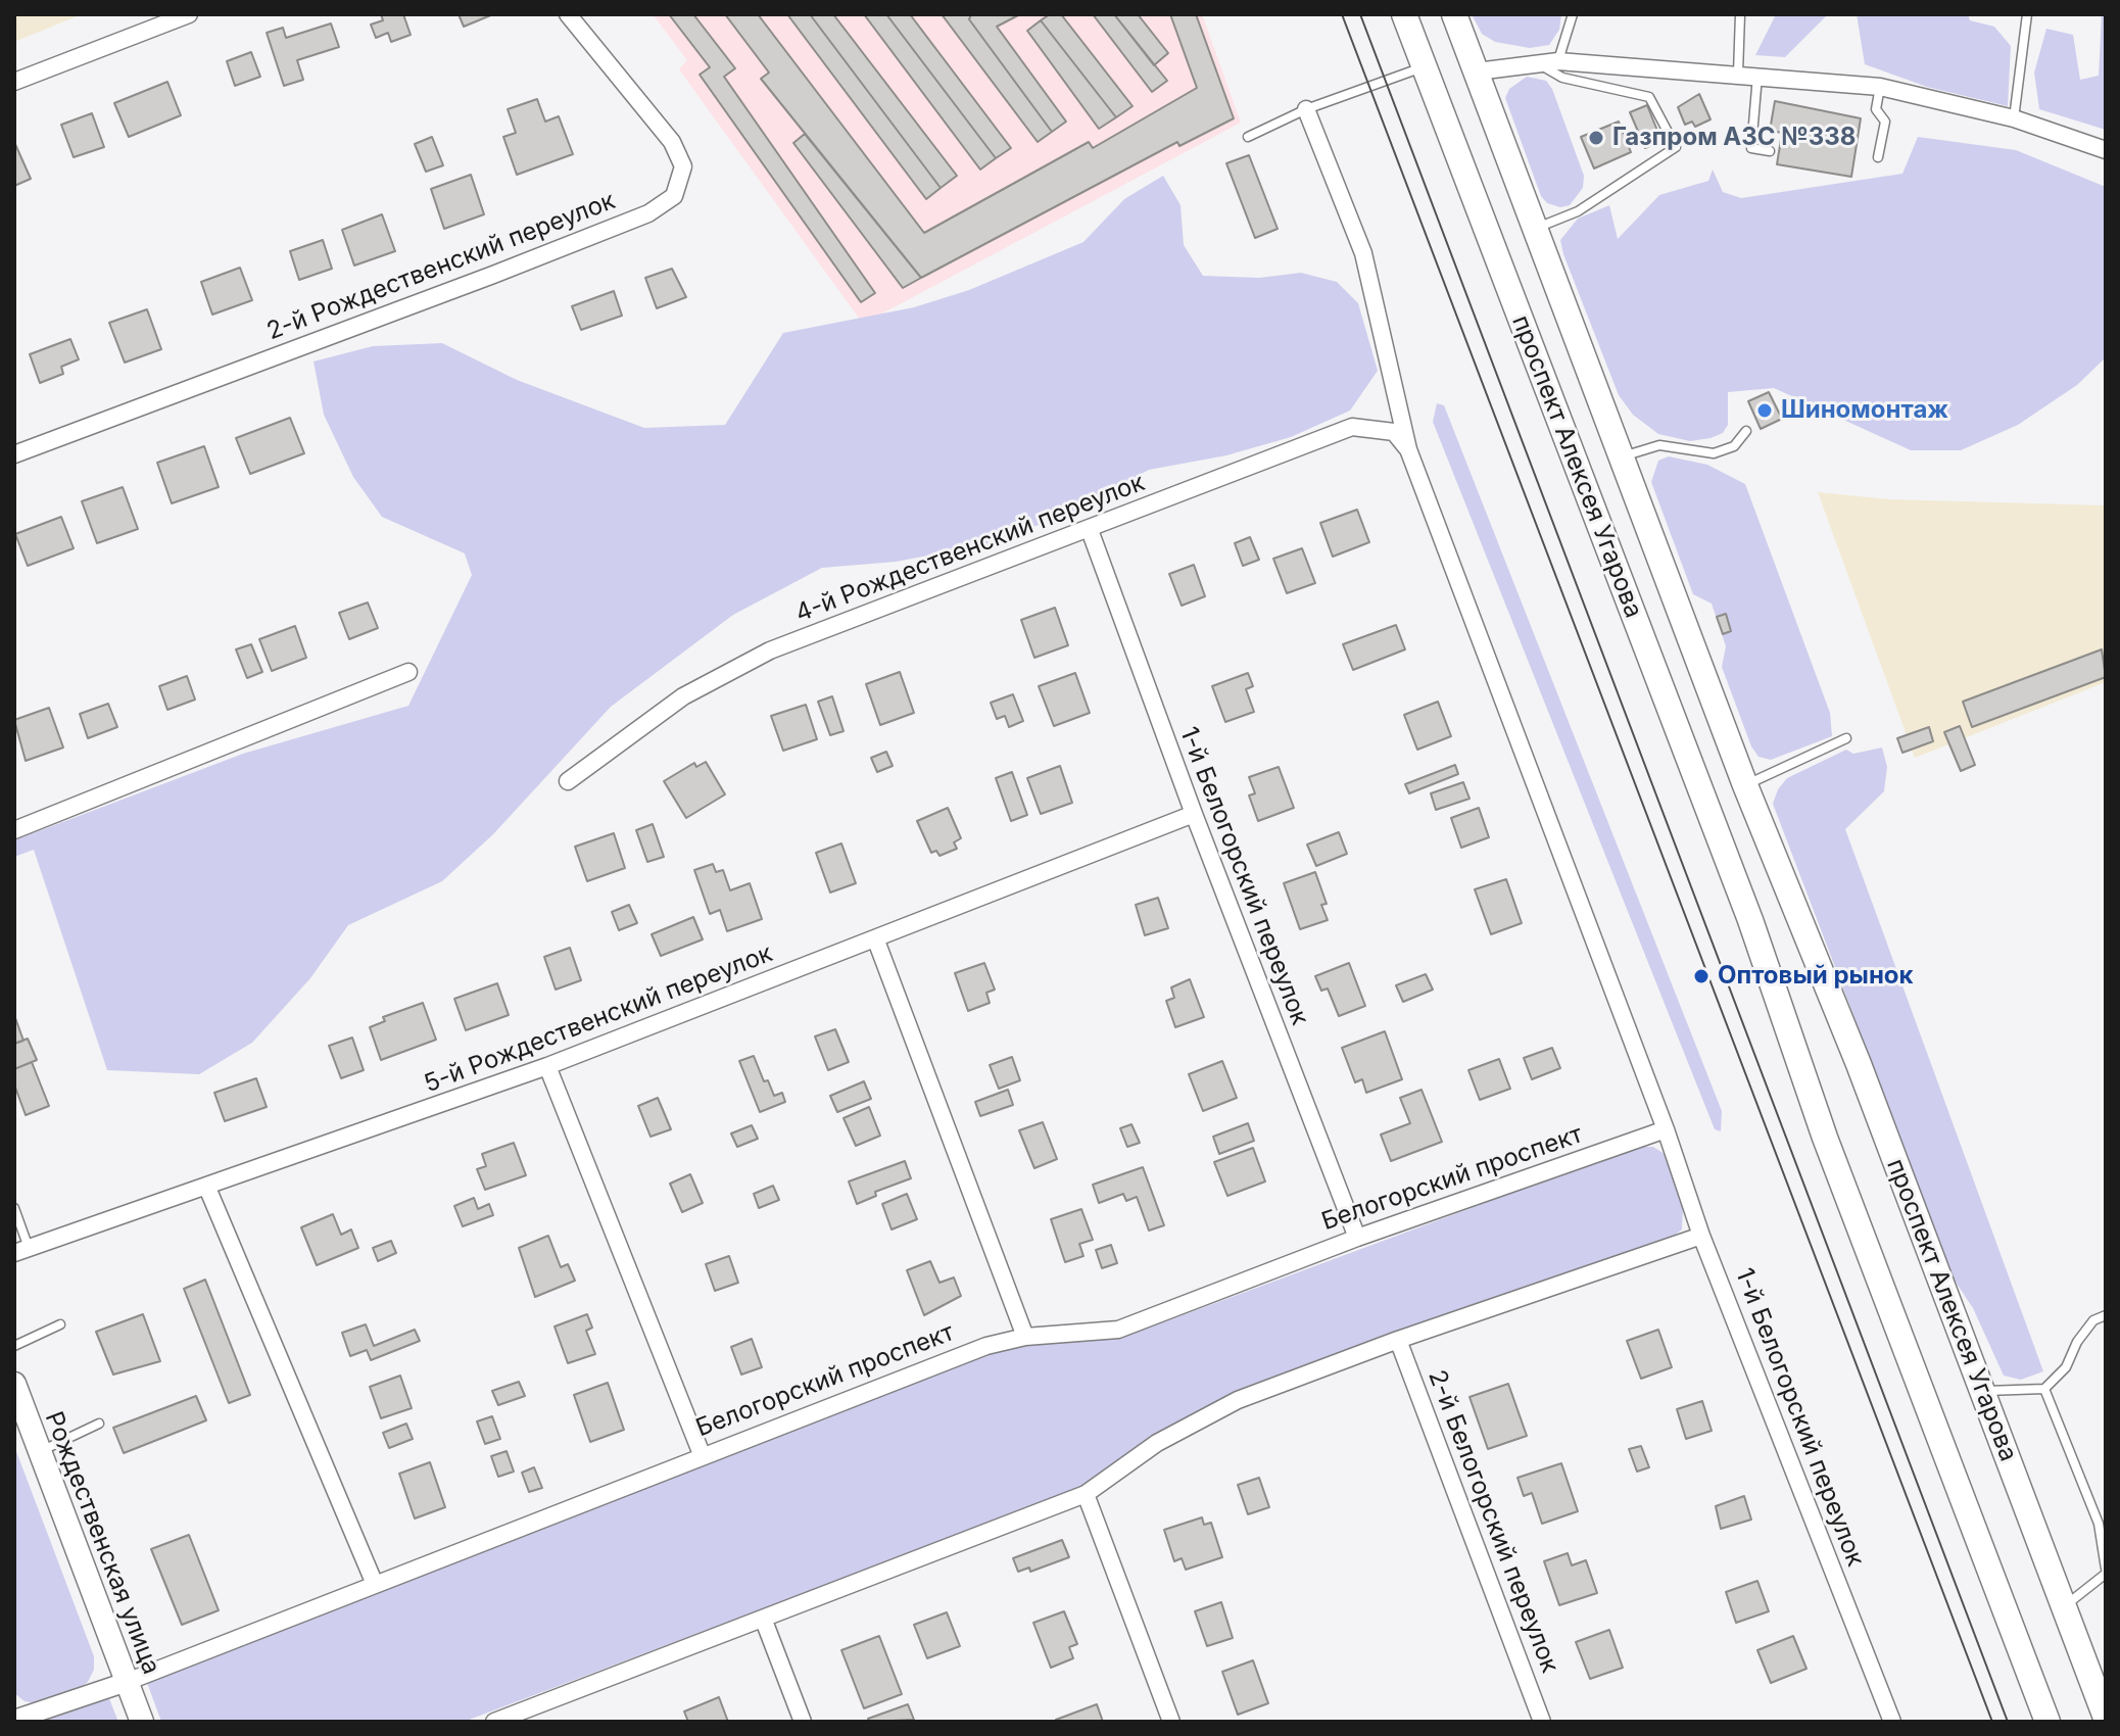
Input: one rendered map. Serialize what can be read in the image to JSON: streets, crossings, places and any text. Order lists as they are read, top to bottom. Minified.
{"streets":{"main road":["проспект Алексея Угарова","Рождественская улица"],"street":["2-й Рождественский переулок","4-й Рождественский переулок","1-й Белогорский переулок","5-й Рождественский переулок","Белогорский проспект","2-й Белогорский переулок"]},"crossings":[["4-й Рождественский переулок","1-й Белогорский переулок"],["1-й Белогорский переулок","5-й Рождественский переулок"],["1-й Белогорский переулок","Белогорский проспект"],["Белогорский проспект","Рождественская улица"]],"places":["Газпром АЗС №338","Шиномонтаж","Оптовый рынок"]}
